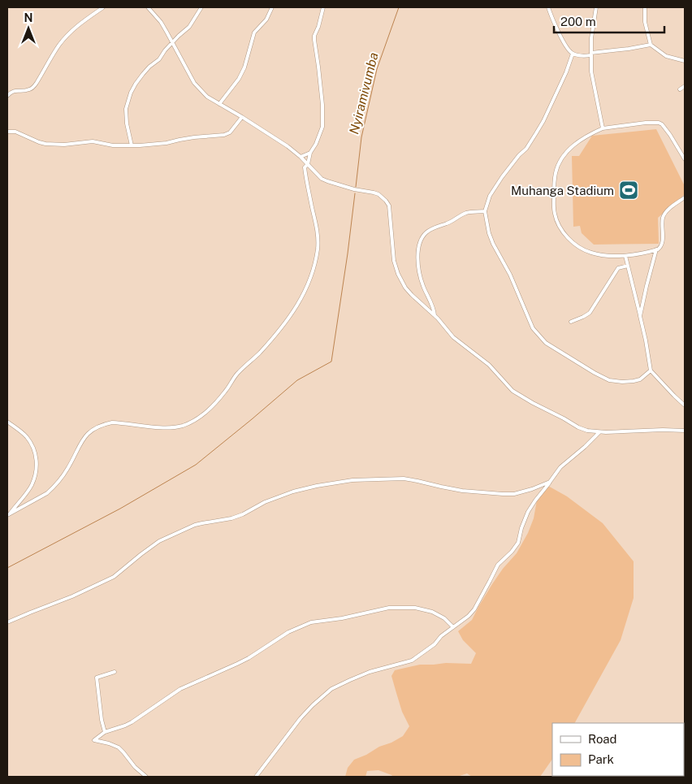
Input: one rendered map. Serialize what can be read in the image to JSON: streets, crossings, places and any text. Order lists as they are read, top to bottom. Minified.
{"water":["Nyiramivumba"],"places":{"sports":["Muhanga Stadium"]},"legend":["Road","Park"],"scale_bar":"200 m","north":"top"}
